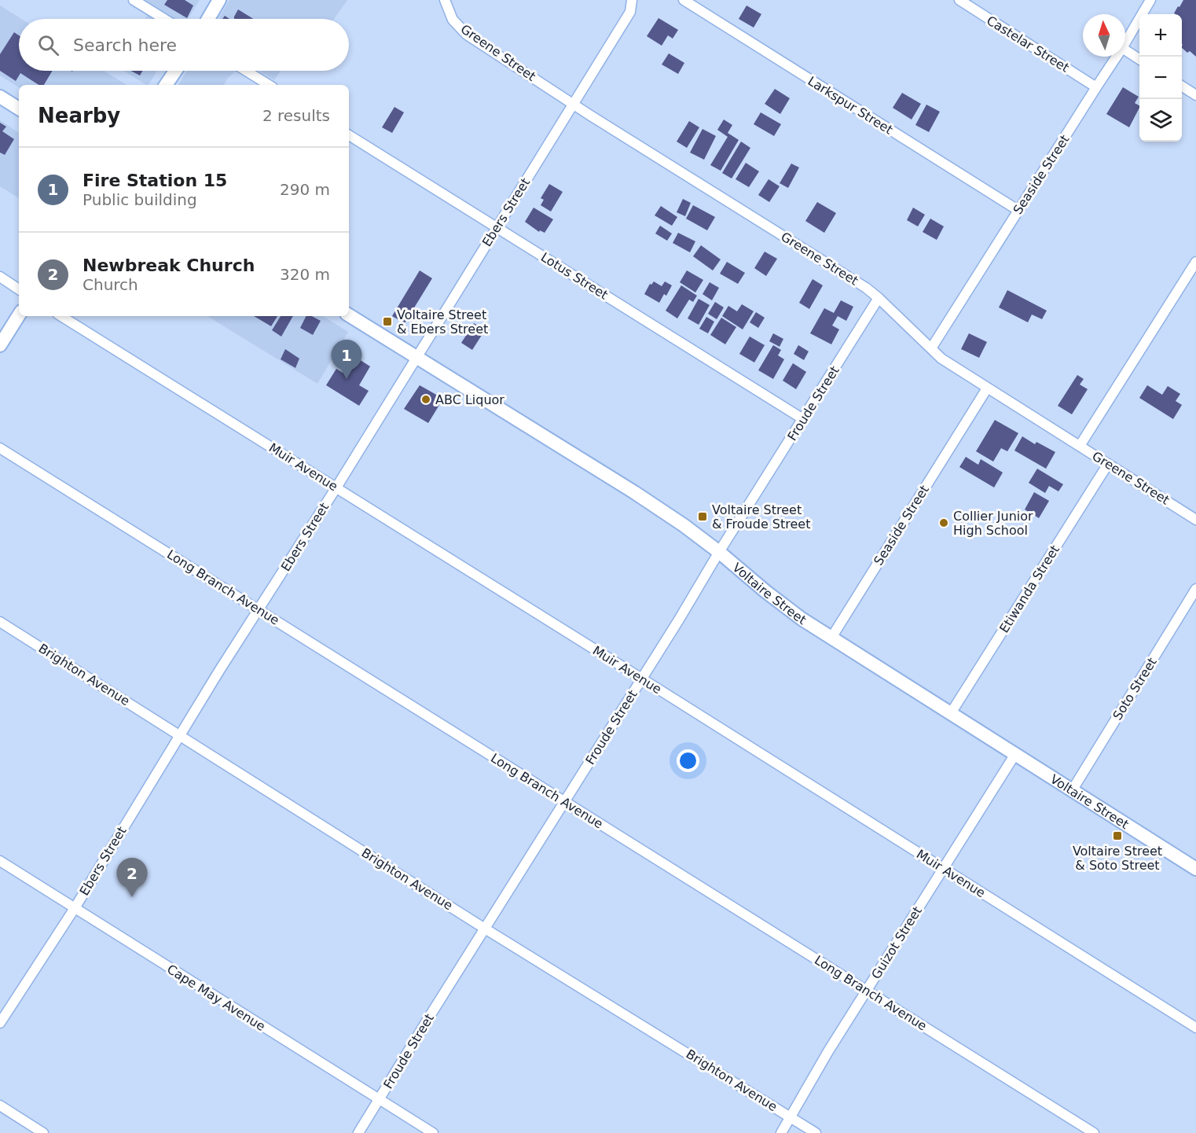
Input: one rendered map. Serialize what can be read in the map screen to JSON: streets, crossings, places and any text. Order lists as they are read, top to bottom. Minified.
{"streets":{"main road":["Voltaire Street"],"street":["Castelar Street","Greene Street","Larkspur Street","Seaside Street","Ebers Street","Lotus Street","Froude Street","Muir Avenue","Long Branch Avenue","Etiwanda Street","Brighton Avenue","Soto Street","Guizot Street","Cape May Avenue"]},"crossings":[["Castelar Street","Seaside Street"],["Greene Street","Seaside Street"],["Greene Street","Ebers Street"],["Greene Street","Froude Street"],["Greene Street","Etiwanda Street"],["Larkspur Street","Seaside Street"],["Seaside Street","Voltaire Street"],["Ebers Street","Lotus Street"],["Ebers Street","Muir Avenue"],["Ebers Street","Long Branch Avenue"],["Ebers Street","Voltaire Street"],["Ebers Street","Brighton Avenue"],["Ebers Street","Cape May Avenue"],["Lotus Street","Froude Street"],["Froude Street","Muir Avenue"],["Froude Street","Long Branch Avenue"],["Froude Street","Voltaire Street"],["Froude Street","Brighton Avenue"],["Froude Street","Cape May Avenue"],["Muir Avenue","Guizot Street"],["Long Branch Avenue","Guizot Street"],["Etiwanda Street","Voltaire Street"],["Voltaire Street","Soto Street"],["Voltaire Street","Guizot Street"],["Brighton Avenue","Guizot Street"]],"places":{"transit":["Voltaire Street & Ebers Street","Voltaire Street & Froude Street","Voltaire Street & Soto Street"],"other":["ABC Liquor","Collier Junior High School"]},"north":"top","page":{"map_buttons":["+","−"],"search":"Search here","heading":["Nearby","2 results"],"list":[{"mark":"1","name":"Fire Station 15","note":"Public building","value":"290 m"},{"mark":"2","name":"Newbreak Church","note":"Church","value":"320 m"}],"pins":["1","2"]}}
